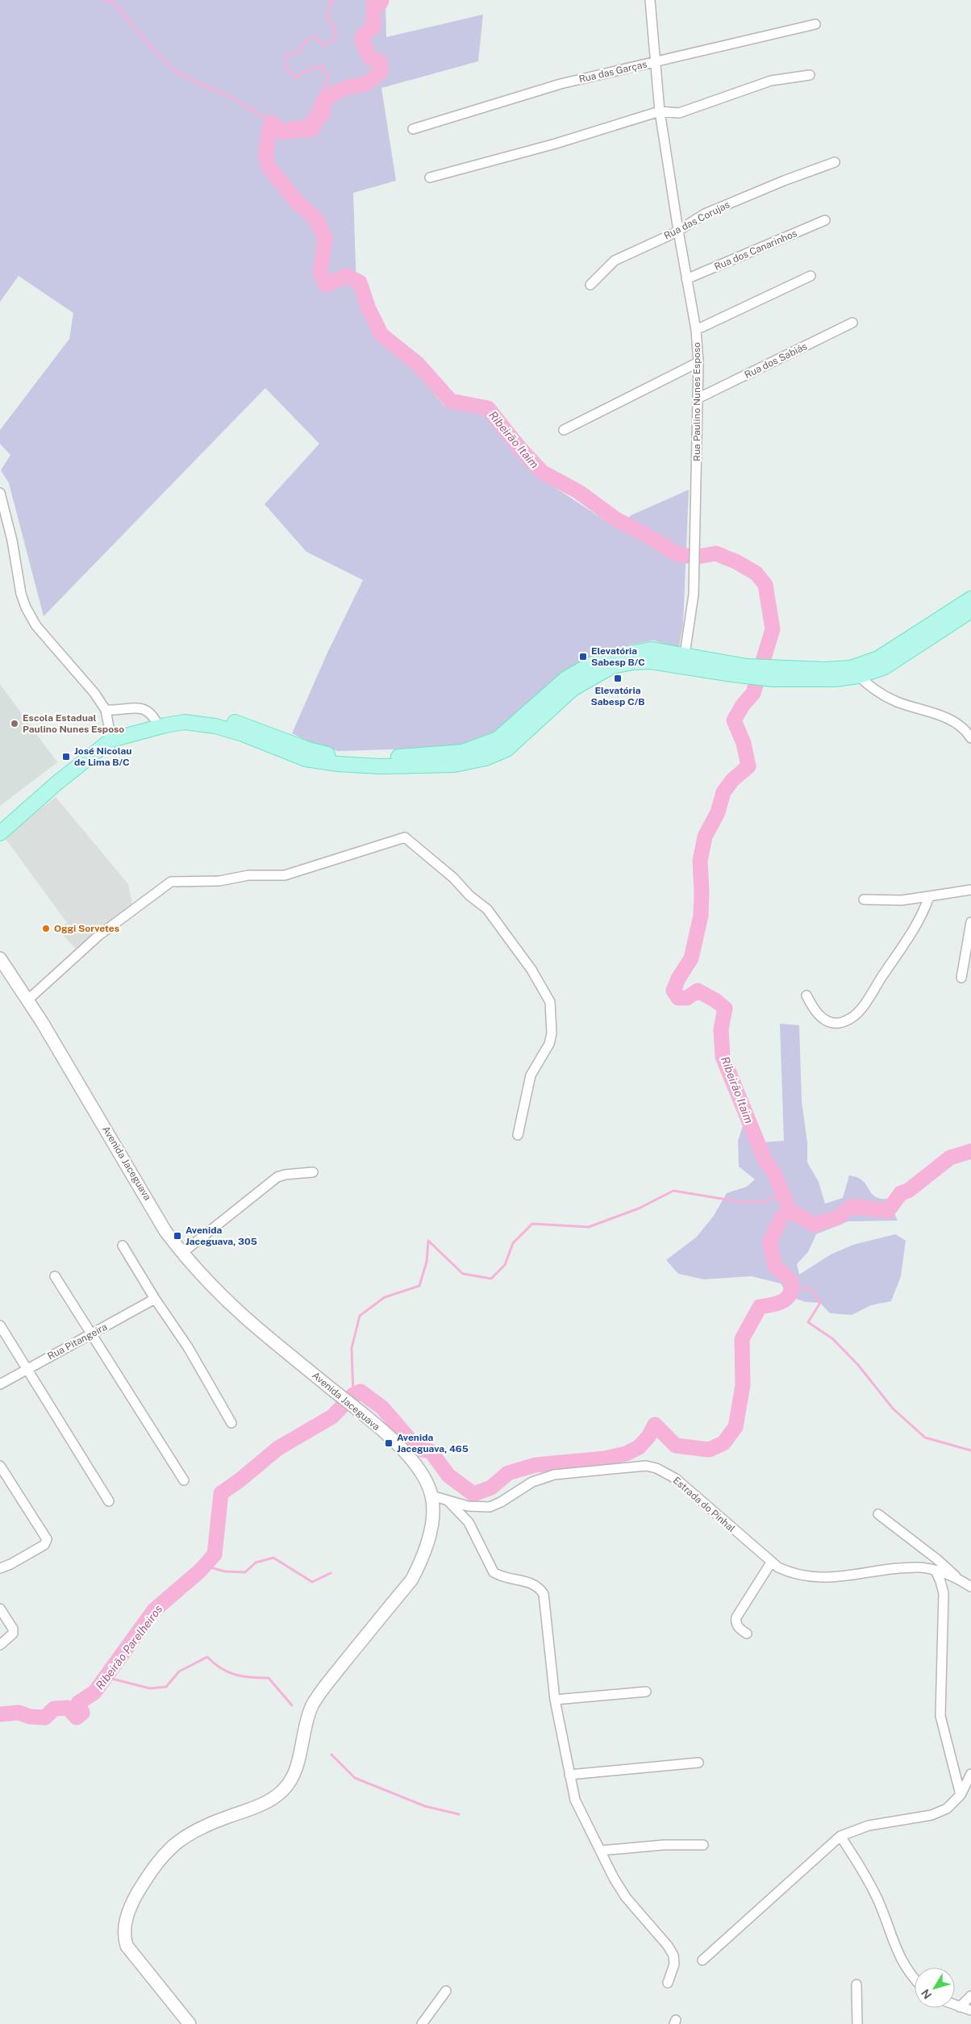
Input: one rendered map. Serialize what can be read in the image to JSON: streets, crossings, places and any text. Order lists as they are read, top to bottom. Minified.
{"streets":{"main road":["Avenida Jaceguava"],"street":["Rua das Garças","Rua das Corujas","Rua dos Canarinhos","Rua dos Sabiás","Rua Paulino Nunes Esposo","Rua Pitangeira","Estrada do Pinhal"]},"crossings":[["Rua das Garças","Rua Paulino Nunes Esposo"],["Rua das Corujas","Rua Paulino Nunes Esposo"],["Rua dos Canarinhos","Rua Paulino Nunes Esposo"],["Rua dos Sabiás","Rua Paulino Nunes Esposo"],["Avenida Jaceguava","Estrada do Pinhal"]],"water":["Ribeirão Itaim","Ribeirão Parelheiros"],"places":{"transit":["Elevatória Sabesp B/C","Elevatória Sabesp C/B","José Nicolau de Lima B/C","Avenida Jaceguava, 305","Avenida Jaceguava, 465"],"other":["Escola Estadual Paulino Nunes Esposo","Oggi Sorvetes"]},"north":"bottom left"}
